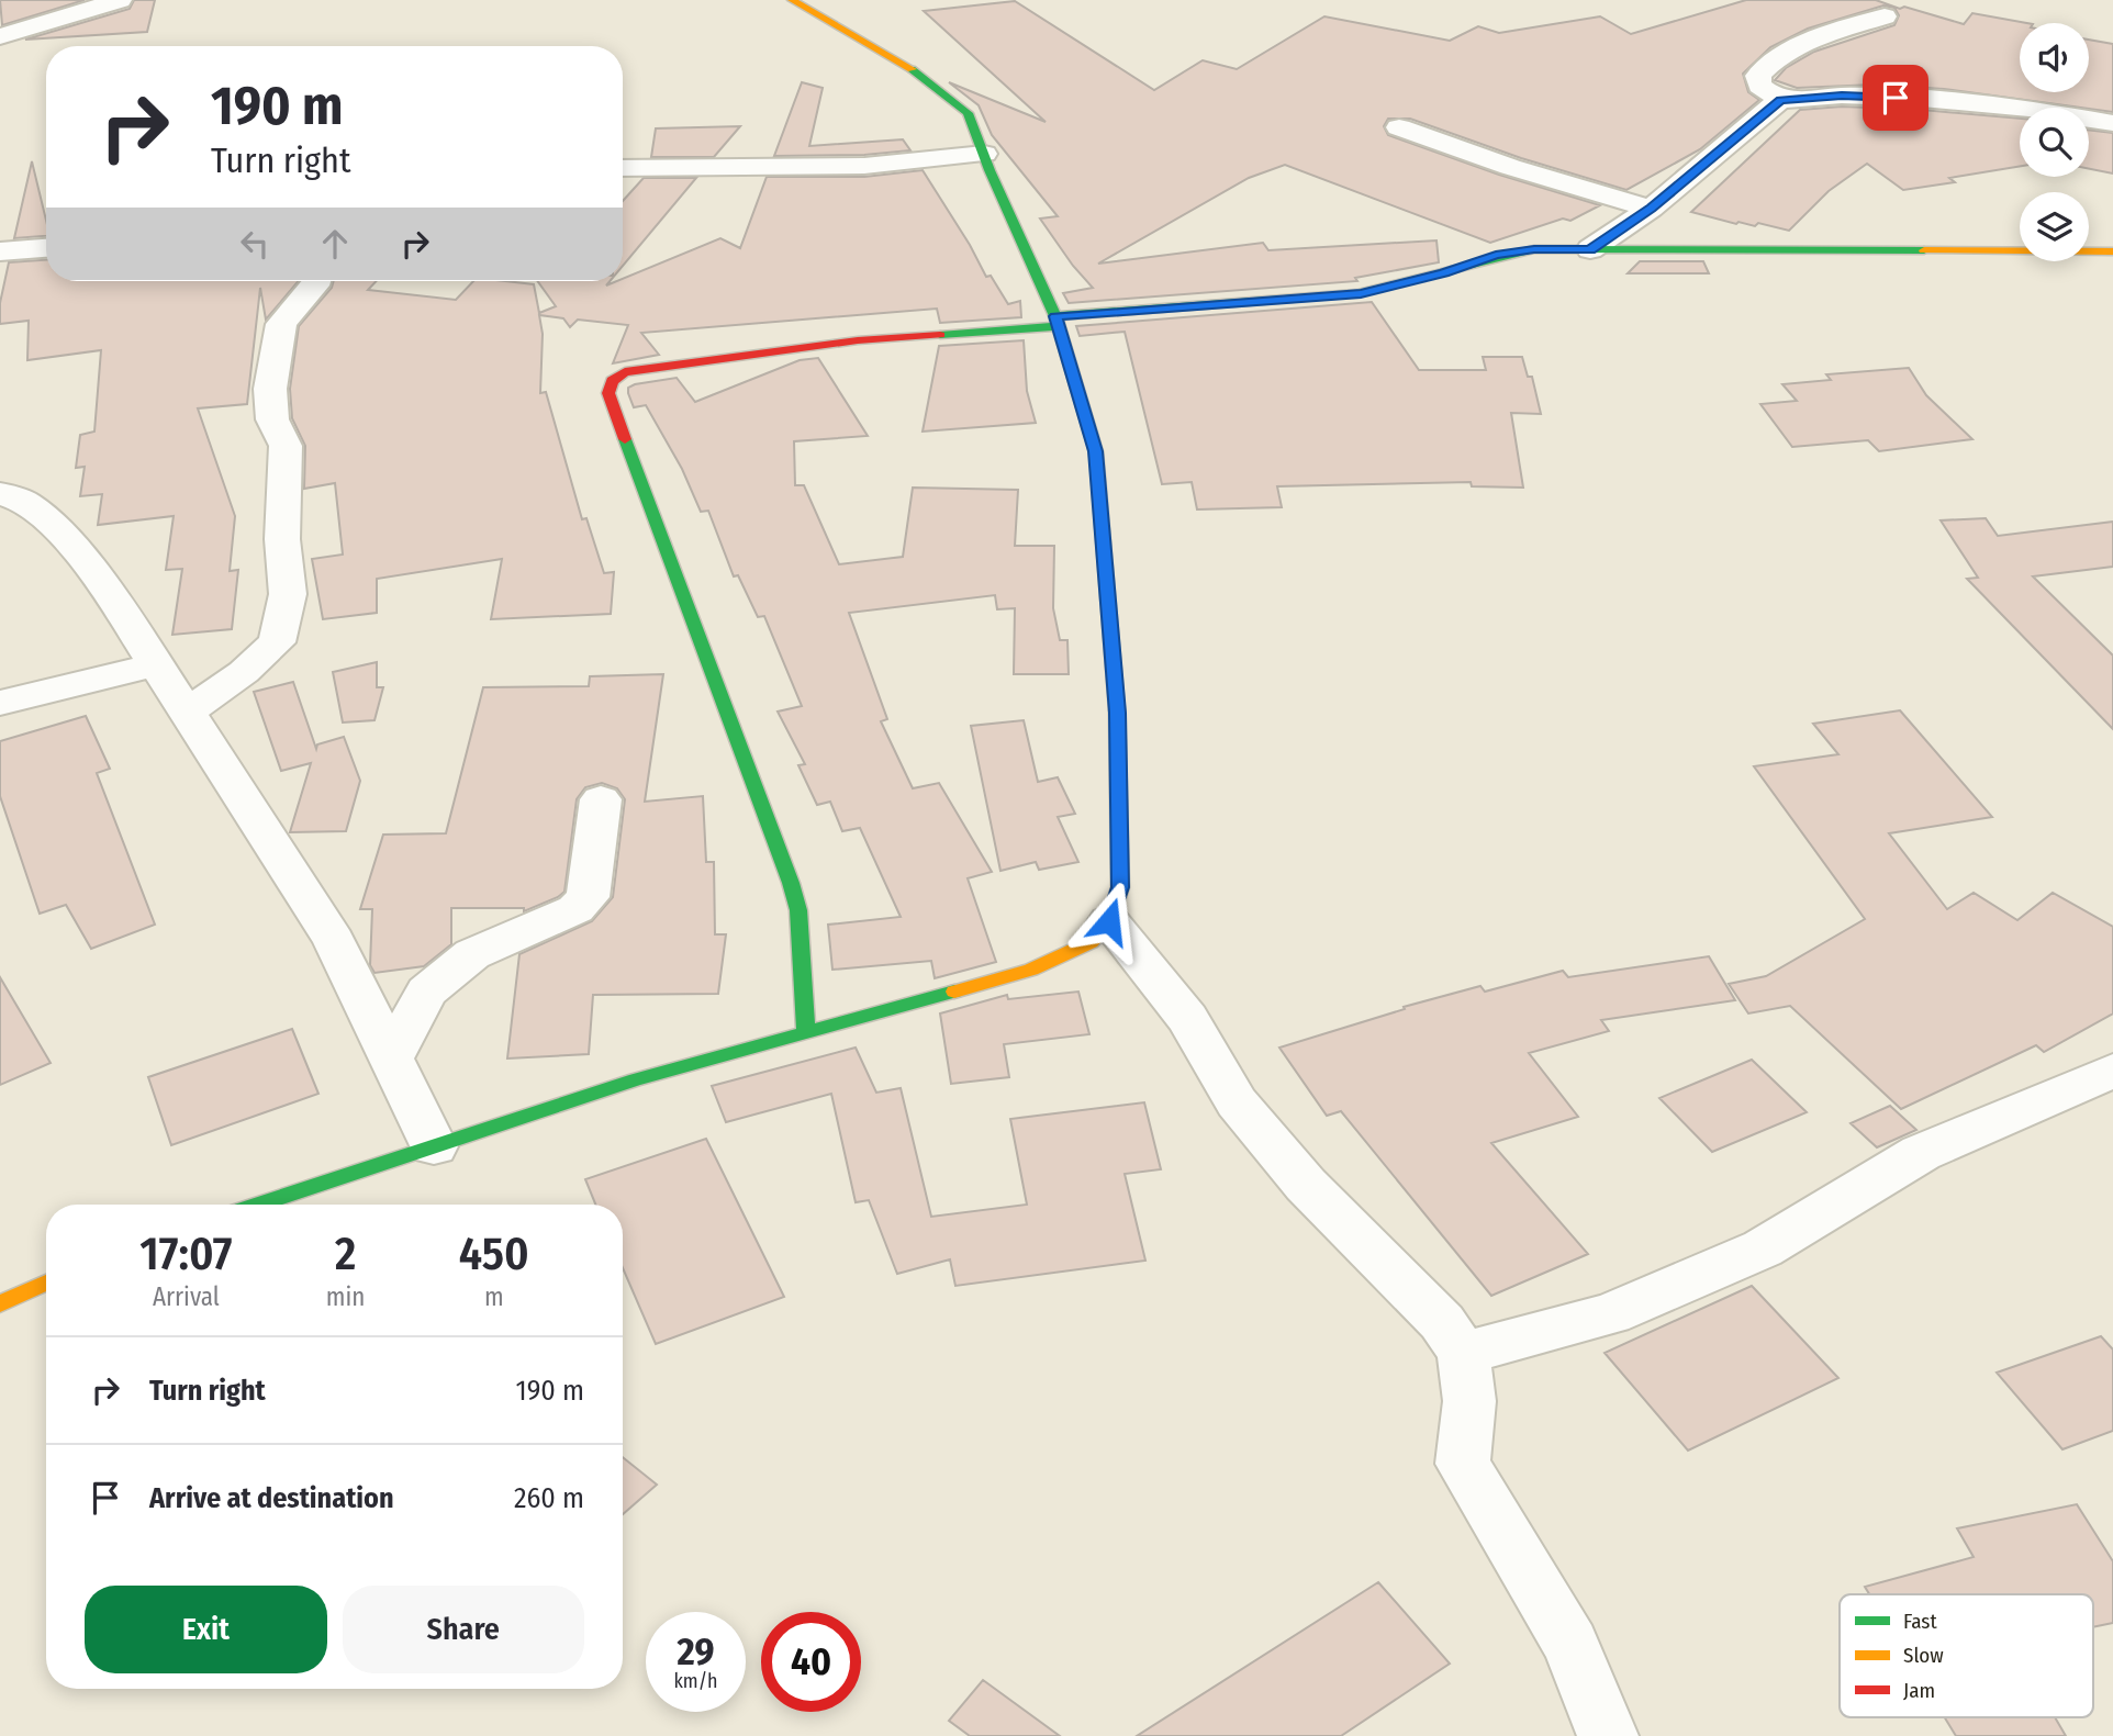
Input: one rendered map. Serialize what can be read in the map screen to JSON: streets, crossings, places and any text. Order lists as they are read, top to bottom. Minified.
{"legend":["Fast","Slow","Jam"],"page":{"turn":["190 m","Turn right"],"eta":["17:07","Arrival","2","min","450","m"],"list":[{"name":"Turn right","value":"190 m"},{"name":"Arrive at destination","value":"260 m"}],"buttons":["Exit","Share"],"speed":"29 km/h","limit":"40"}}
